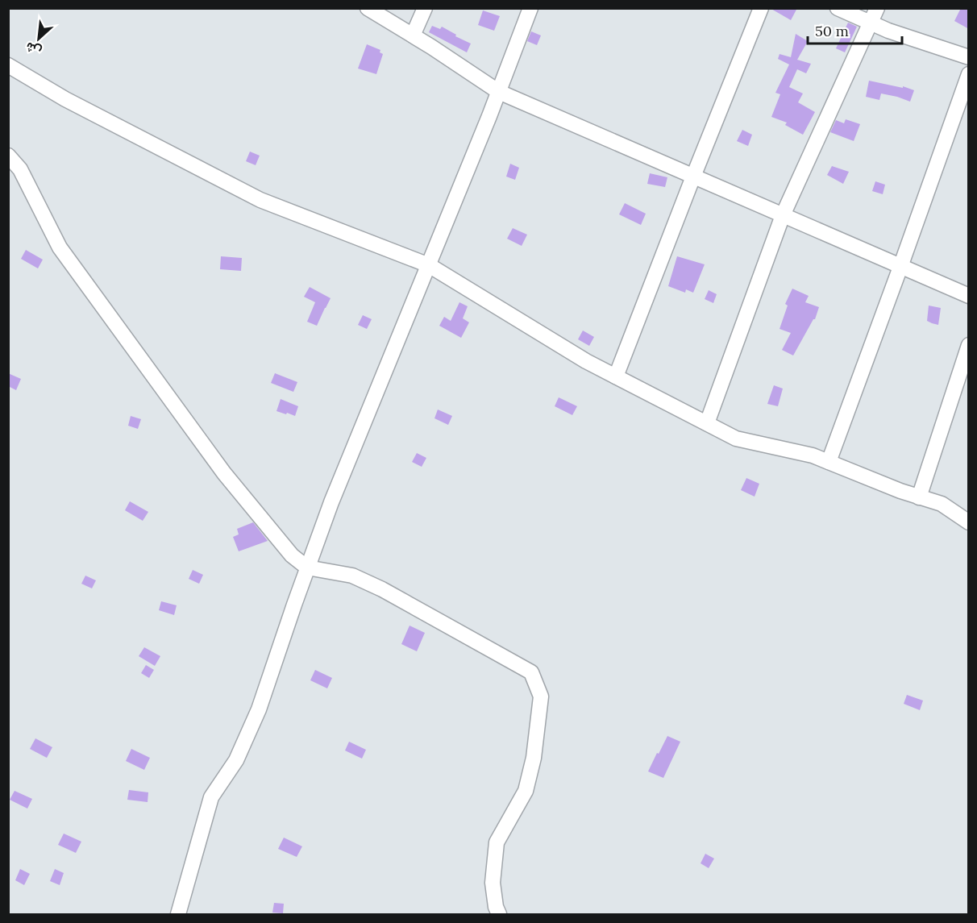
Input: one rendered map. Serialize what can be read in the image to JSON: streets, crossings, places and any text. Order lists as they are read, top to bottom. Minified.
{"scale_bar":"50 m","north":"bottom left"}
